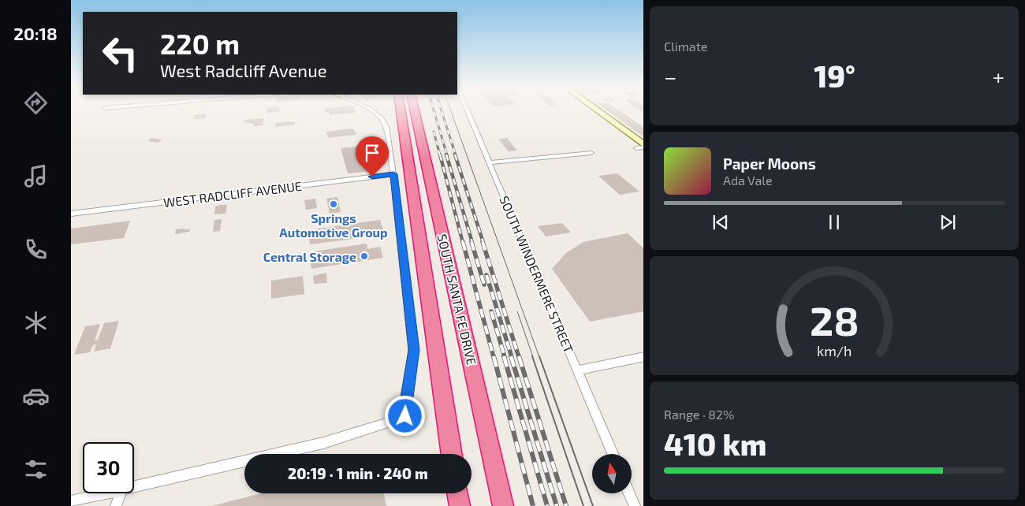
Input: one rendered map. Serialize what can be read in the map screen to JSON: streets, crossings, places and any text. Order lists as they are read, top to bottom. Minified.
{"streets":{"highway":["SOUTH SANTA FE DRIVE"],"street":["WEST RADCLIFF AVENUE","SOUTH WINDERMERE STREET"]},"places":["Springs Automotive Group","Central Storage"],"north":"top","page":{"tabs":"20:18","tile":["Climate",["Range · 82%","410 km"]],"turn":["220 m","West Radcliff Avenue"],"heat":["−","19°","+"],"song":["Paper Moons","Ada Vale"],"limit":"30","trip":"20:19 · 1 min · 240 m","gauge":["28","km/h"]}}
